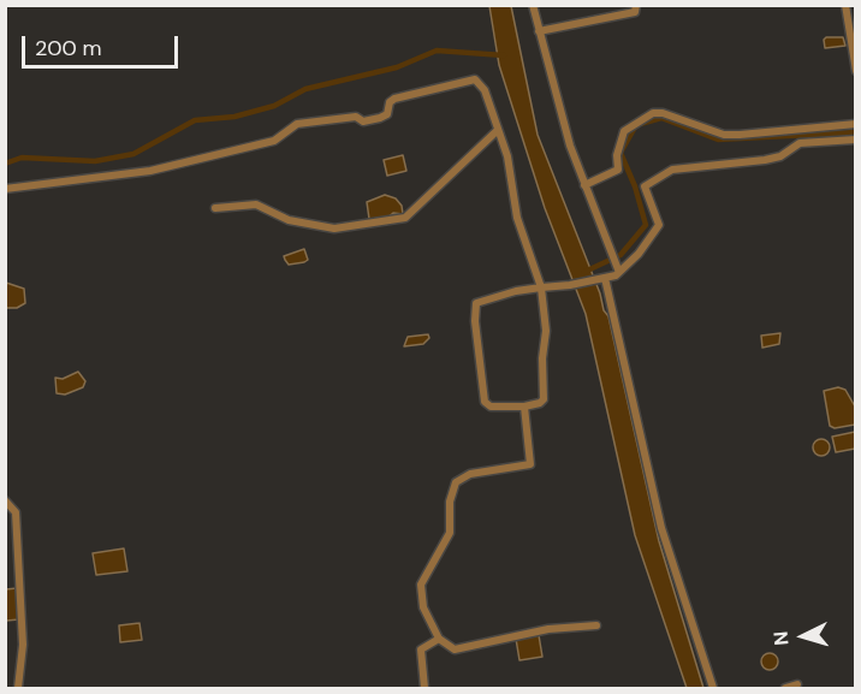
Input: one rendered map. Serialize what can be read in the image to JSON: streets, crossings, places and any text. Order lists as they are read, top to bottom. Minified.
{"scale_bar":"200 m","north":"left"}
